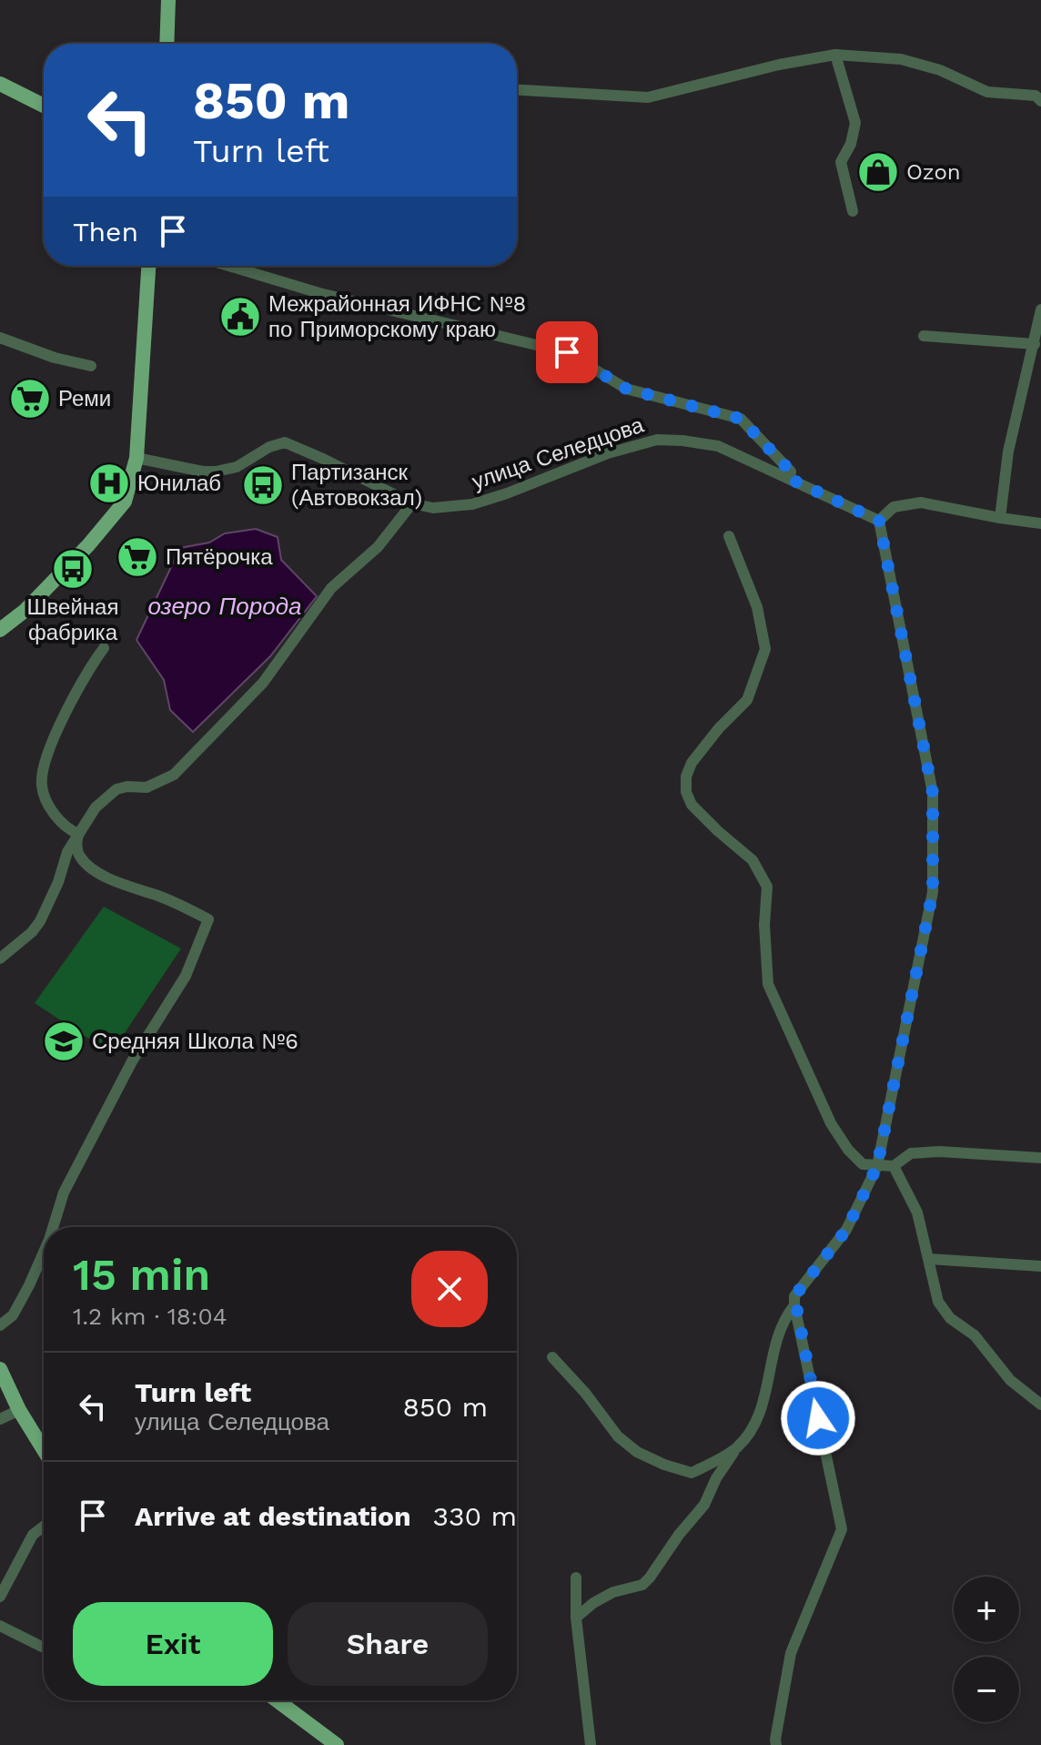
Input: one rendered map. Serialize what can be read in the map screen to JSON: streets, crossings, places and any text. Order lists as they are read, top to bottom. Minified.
{"streets":{"street":["улица Селедцова"]},"water":["озеро Порода"],"places":{"shop":["Ozon"],"public building":["Межрайонная ИФНС №8 по Приморскому краю"],"supermarket":["Реми","Пятёрочка"],"hospital":["Юнилаб"],"bus stop":["Партизанск (Автовокзал)","Швейная фабрика"],"school or university":["Средняя Школа №6"]},"page":{"turn":["850 m","Turn left"],"then":"Then","heading":["15 min","1.2 km · 18:04"],"list":[{"name":"Turn left","note":"улица Селедцова","value":"850 m"},{"name":"Arrive at destination","value":"330 m"}],"map_buttons":["+","−"],"buttons":["Exit","Share"]}}
